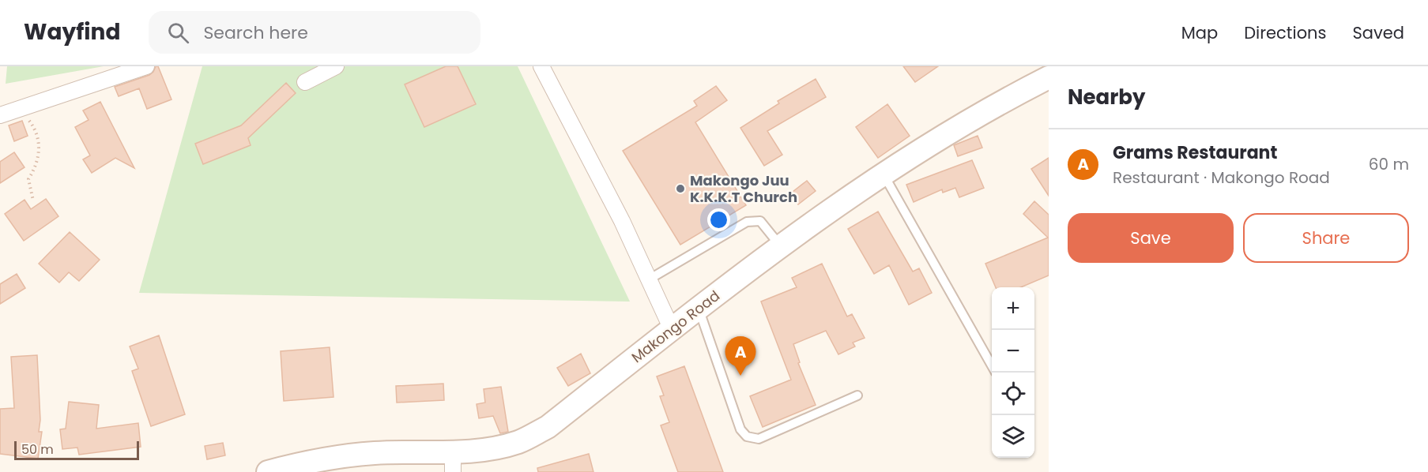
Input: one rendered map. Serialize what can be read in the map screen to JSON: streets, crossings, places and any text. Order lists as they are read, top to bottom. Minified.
{"streets":{"street":["Makongo Road"]},"places":["Makongo Juu K.K.K.T Church"],"scale_bar":"50 m","page":{"header":"Wayfind","search":"Search here","nav":["Map","Directions","Saved"],"heading":"Nearby","list":[{"mark":"A","name":"Grams Restaurant","note":"Restaurant · Makongo Road","value":"60 m"}],"buttons":["Save","Share"],"map_buttons":["+","−"],"pins":"A","scale":"50 m"}}
